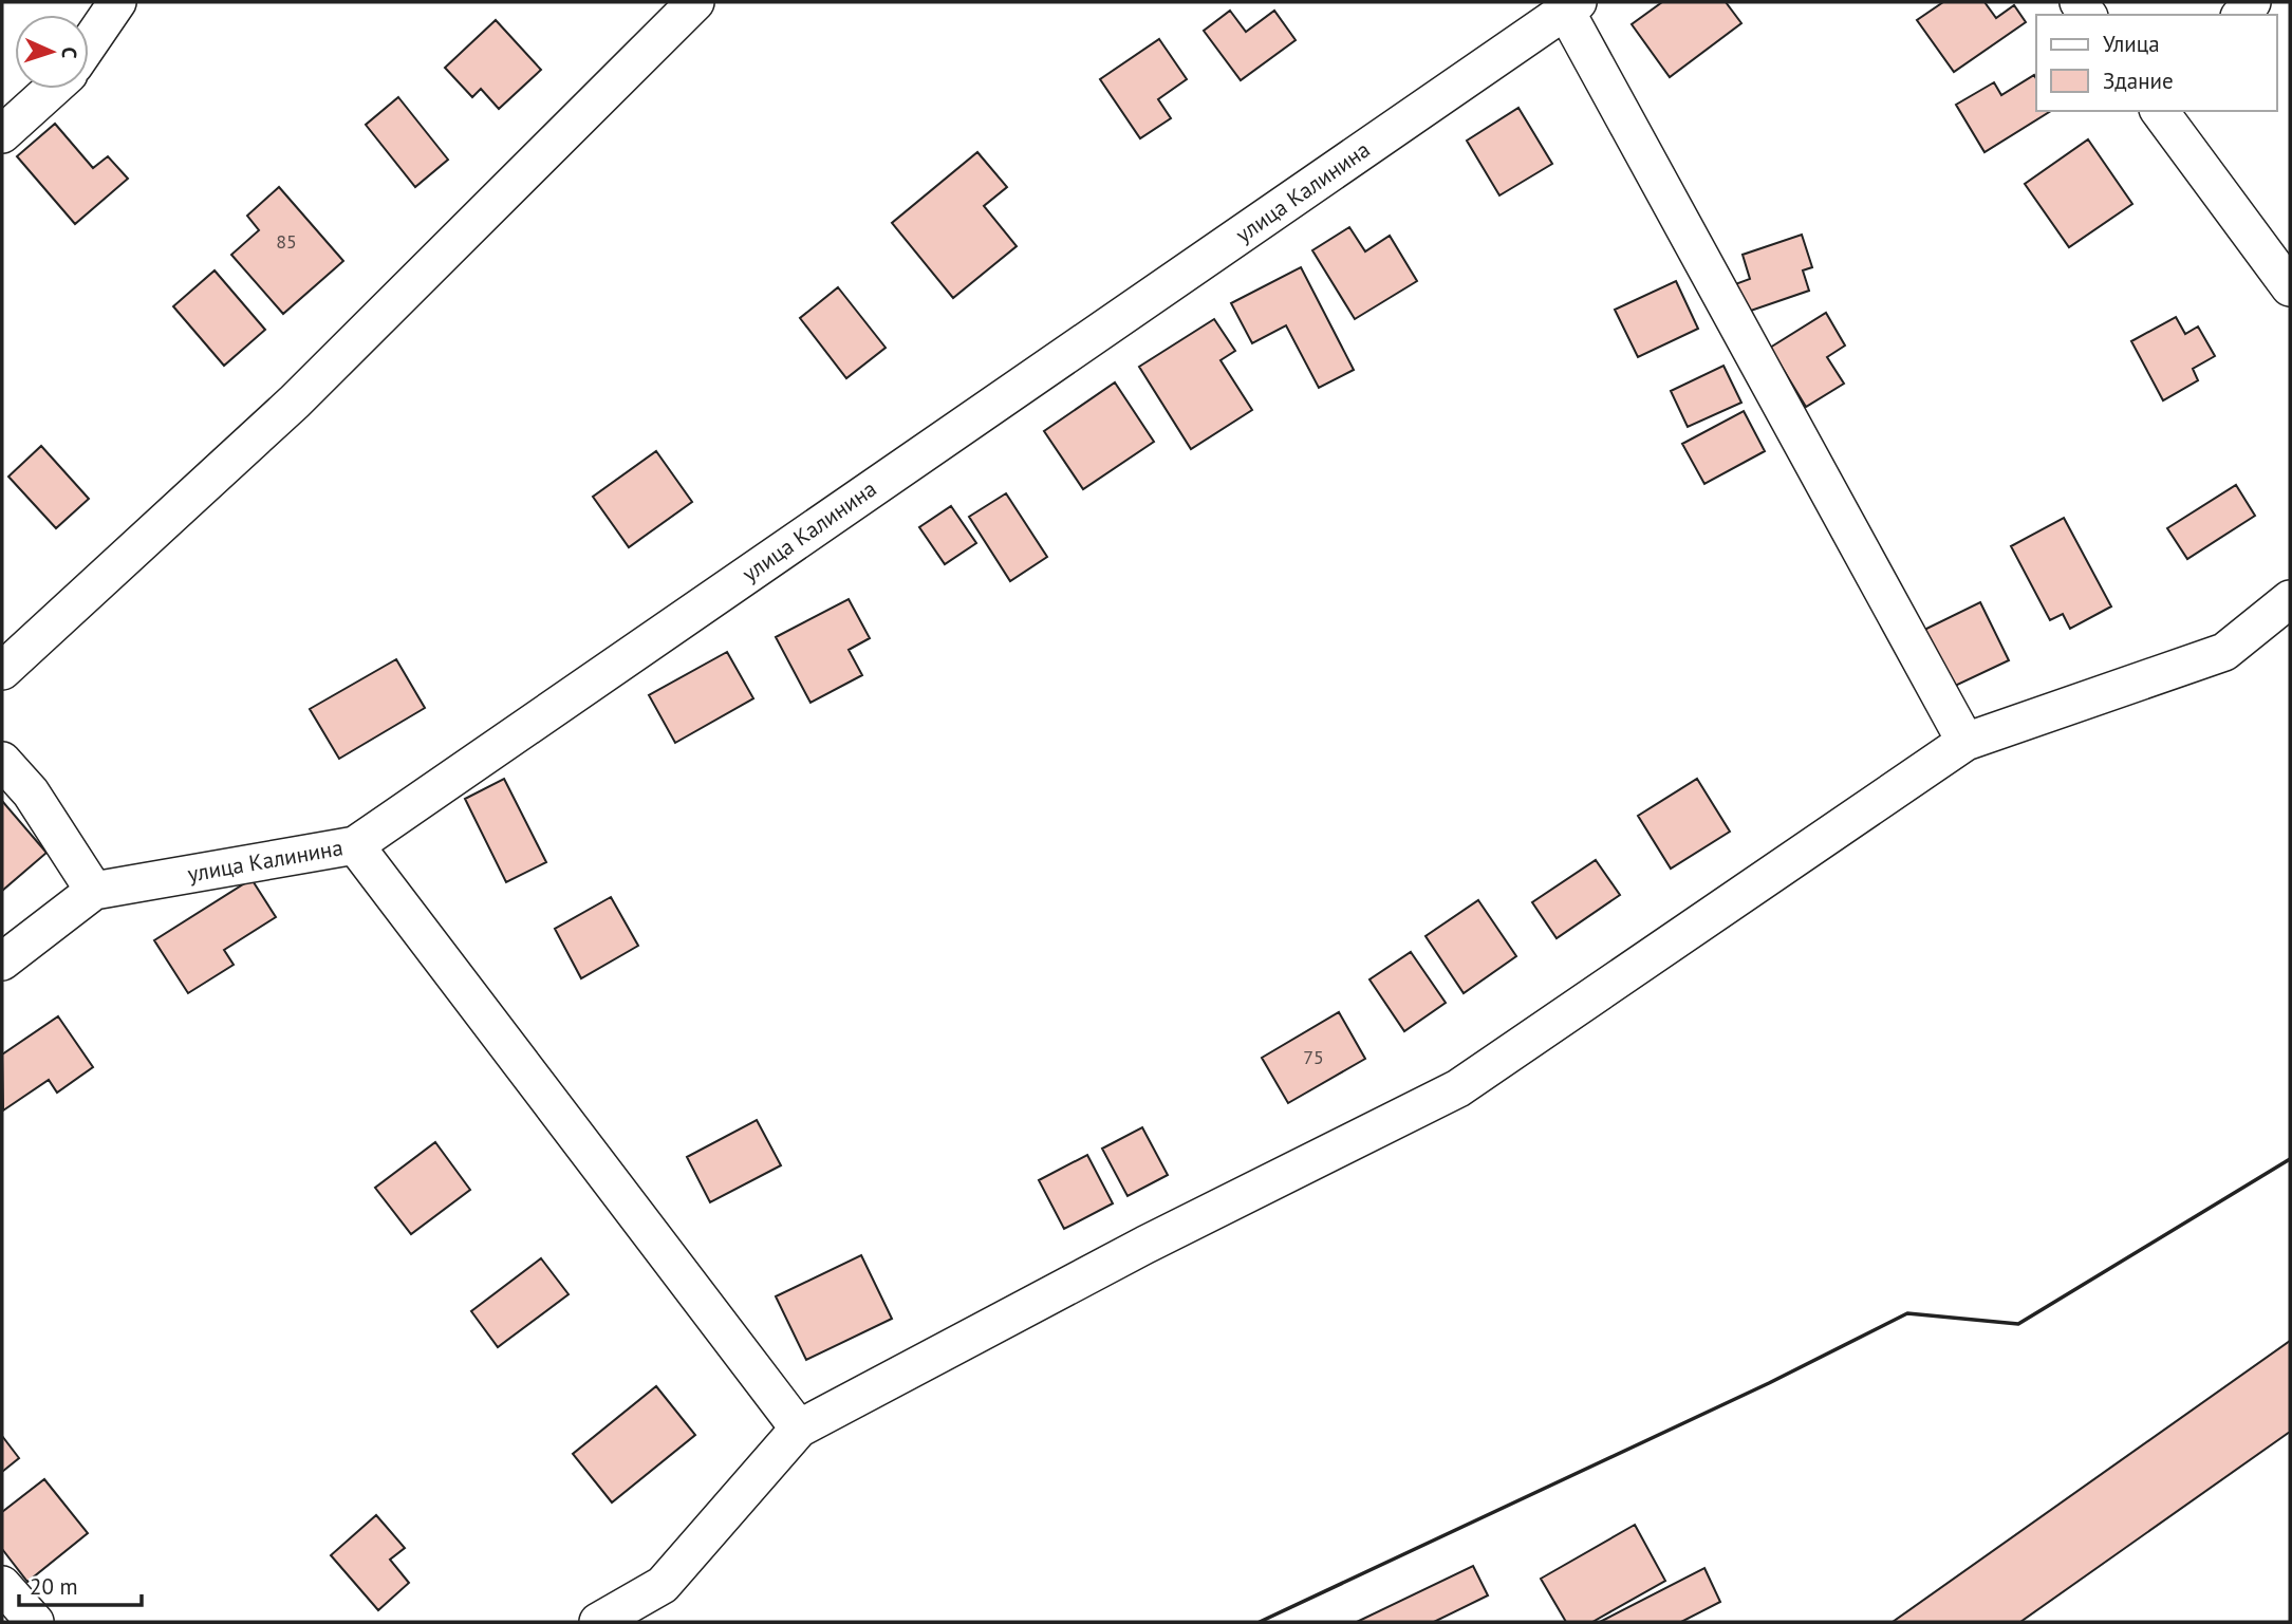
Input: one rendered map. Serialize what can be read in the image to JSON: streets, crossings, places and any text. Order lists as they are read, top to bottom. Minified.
{"streets":{"street":["улица Калинина"]},"house_numbers":["85","75"],"legend":["Улица","Здание"],"scale_bar":"20 m","north":"right"}
